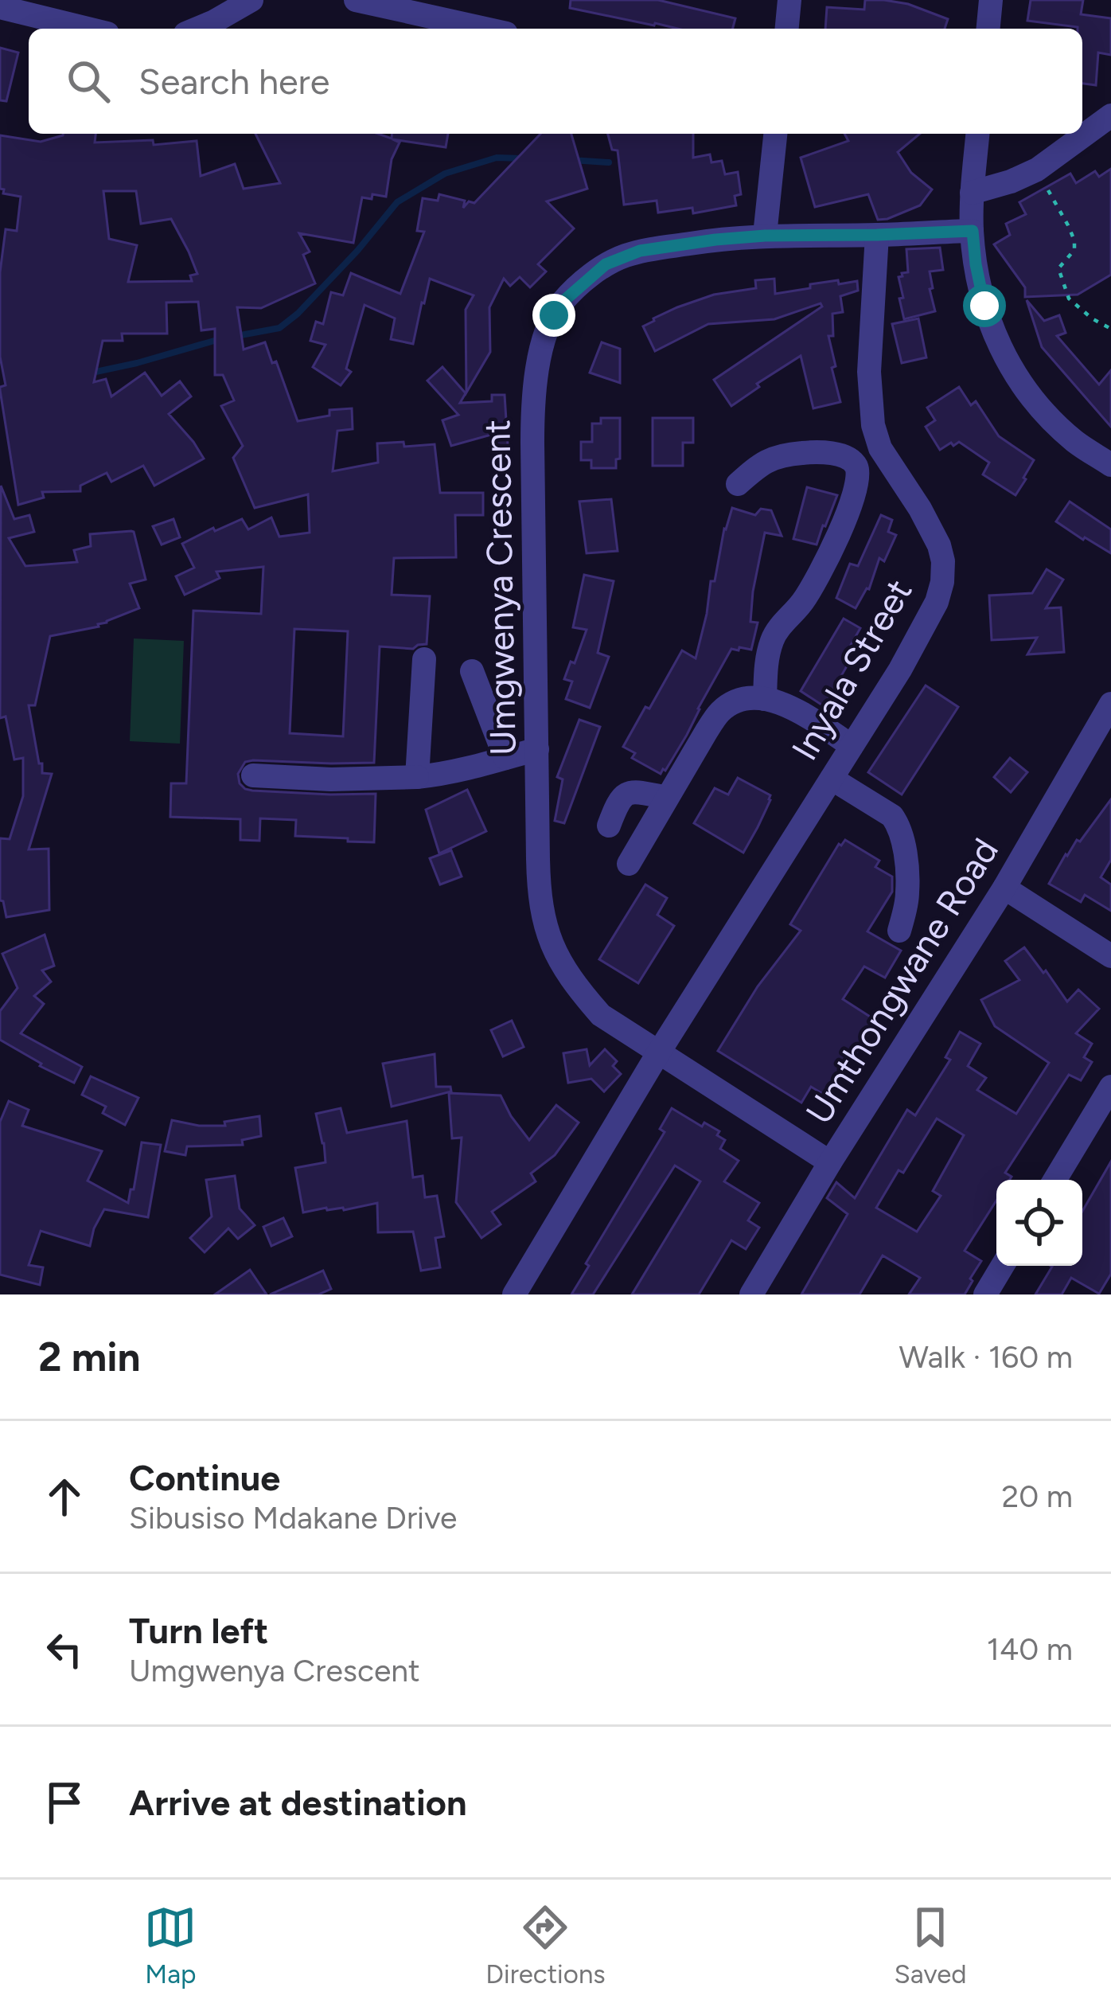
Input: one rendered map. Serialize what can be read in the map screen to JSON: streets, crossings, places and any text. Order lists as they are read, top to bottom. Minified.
{"streets":{"street":["Umgwenya Crescent","Inyala Street","Umthongwane Road"]},"crossings":[["Umgwenya Crescent","Inyala Street"],["Umgwenya Crescent","Umthongwane Road"]],"page":{"search":"Search here","heading":["2 min","Walk · 160 m"],"list":[["Continue","Sibusiso Mdakane Drive","20 m"],["Turn left","Umgwenya Crescent","140 m"],"Arrive at destination"],"nav":["Map","Directions","Saved"]}}
